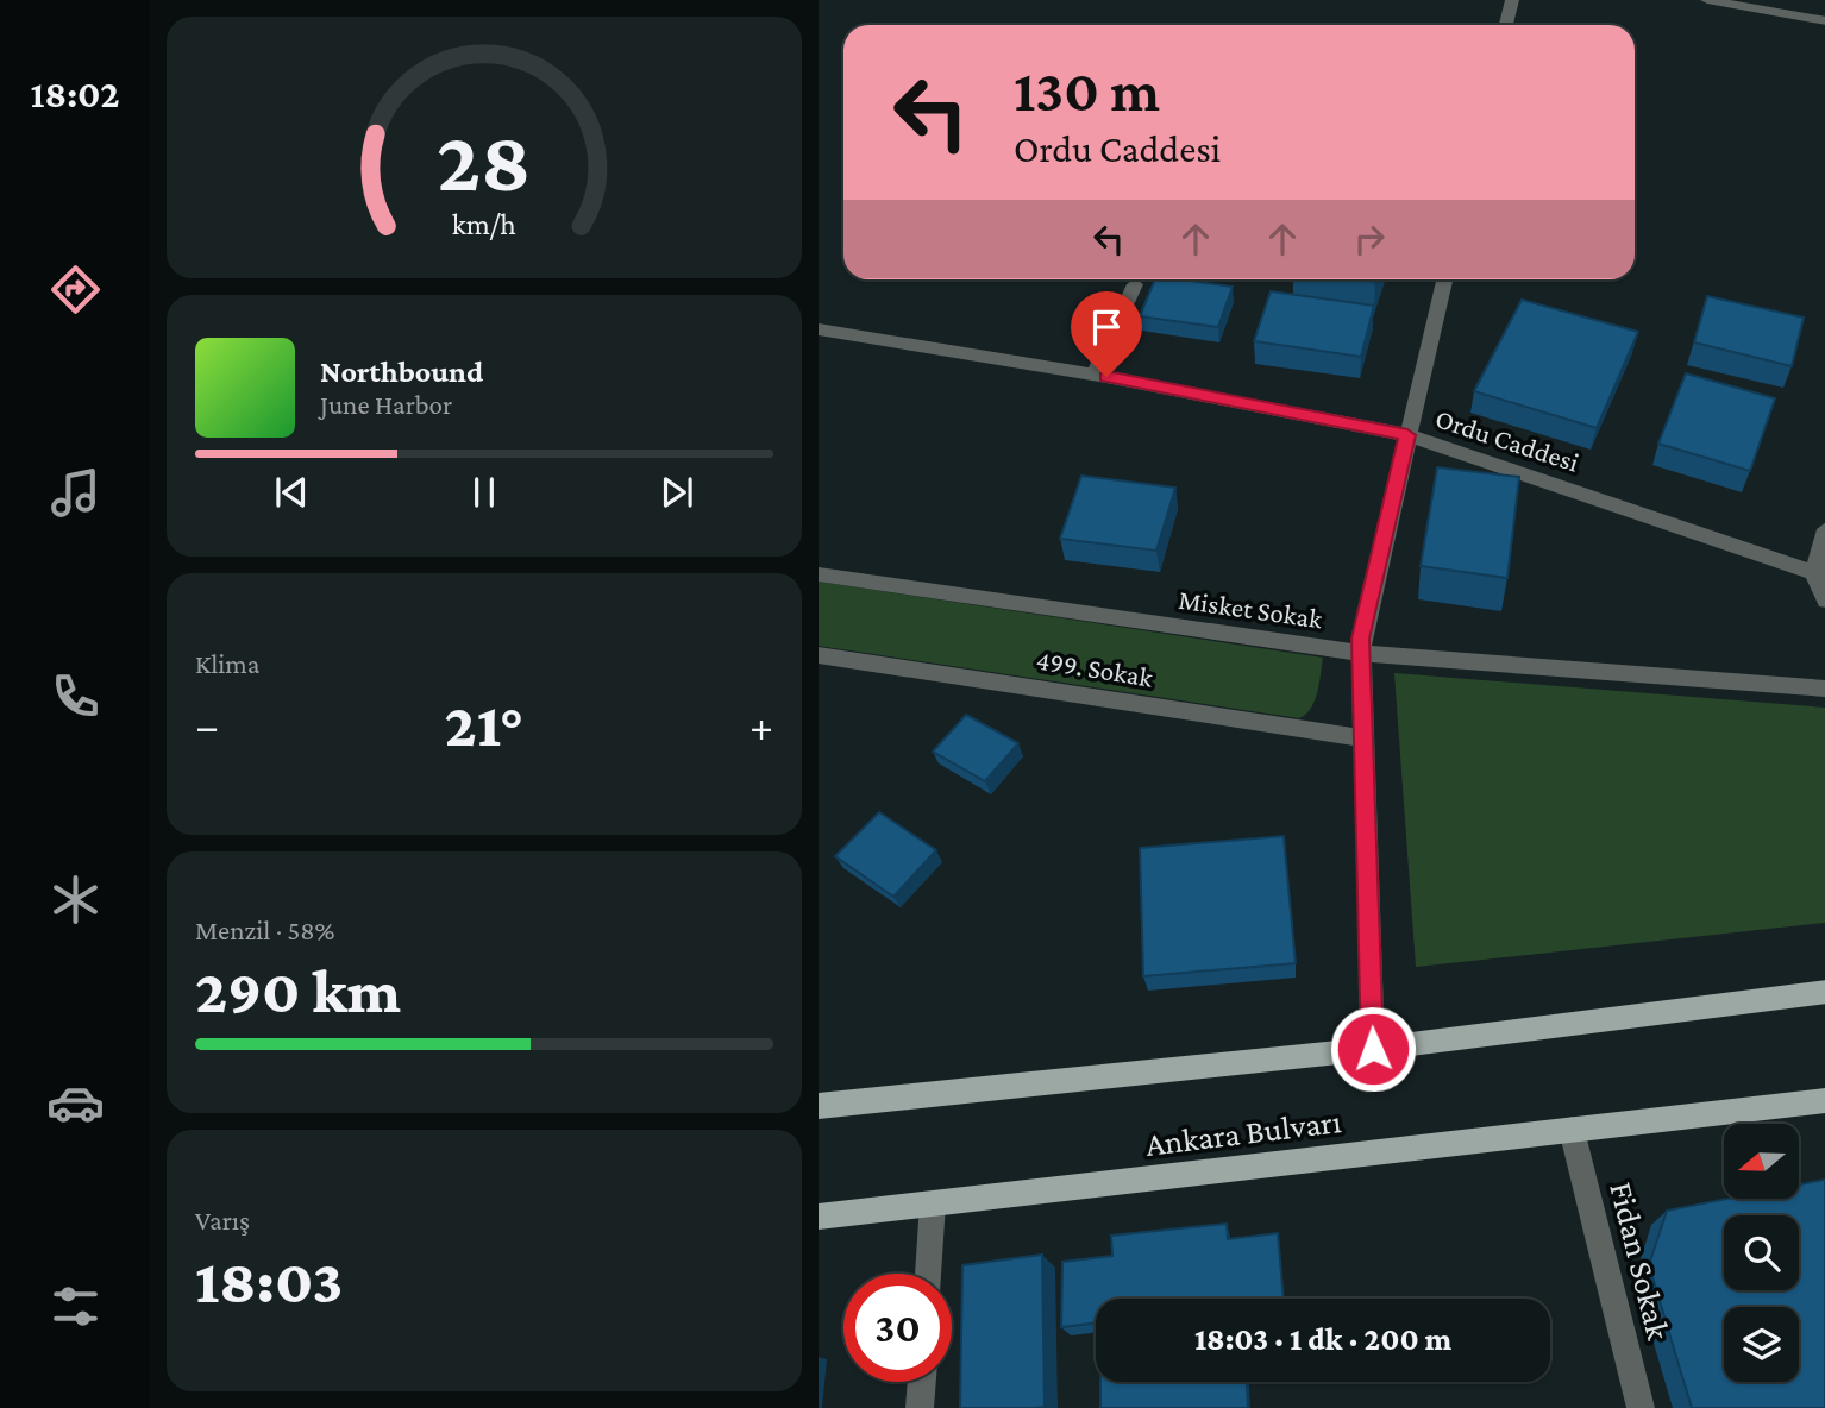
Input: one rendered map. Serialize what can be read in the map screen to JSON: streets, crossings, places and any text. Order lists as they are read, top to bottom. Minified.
{"streets":{"main road":["Ankara Bulvarı"],"street":["Ordu Caddesi","Misket Sokak","499. Sokak","Fidan Sokak"]},"crossings":[["Ankara Bulvarı","Fidan Sokak"]],"north":"left","page":{"tabs":"18:02","turn":["130 m","Ordu Caddesi"],"song":["Northbound","June Harbor"],"tile":["Klima",["Menzil · 58%","290 km"],["Varış","18:03"]],"heat":["−","21°","+"],"limit":"30","trip":"18:03 · 1 dk · 200 m","gauge":["28","km/h"]}}
